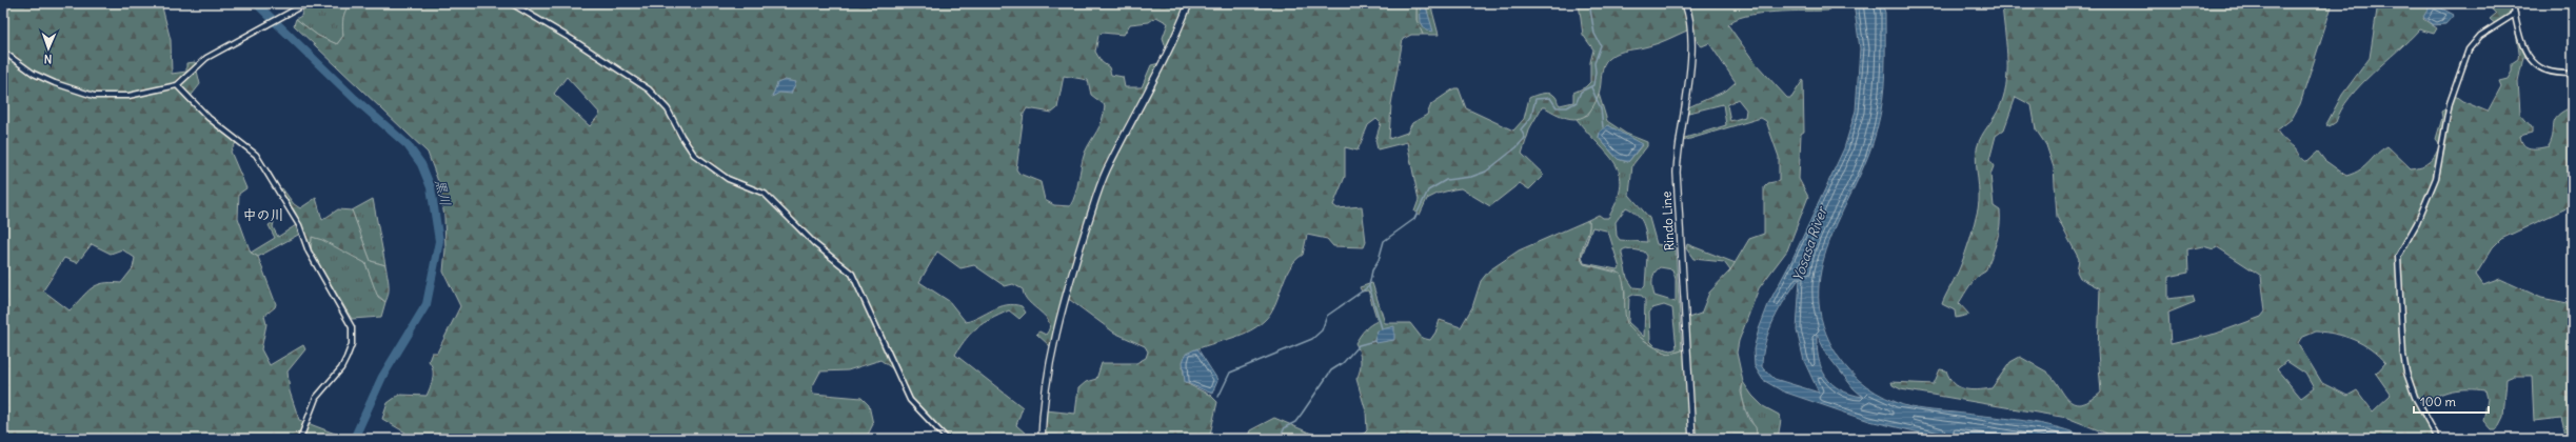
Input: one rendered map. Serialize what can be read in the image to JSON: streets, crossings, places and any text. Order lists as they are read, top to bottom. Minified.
{"streets":{"street":["Rindo Line"]},"districts":["中の川"],"water":["黒川","Yosasa River"],"scale_bar":"100 m","north":"bottom"}
